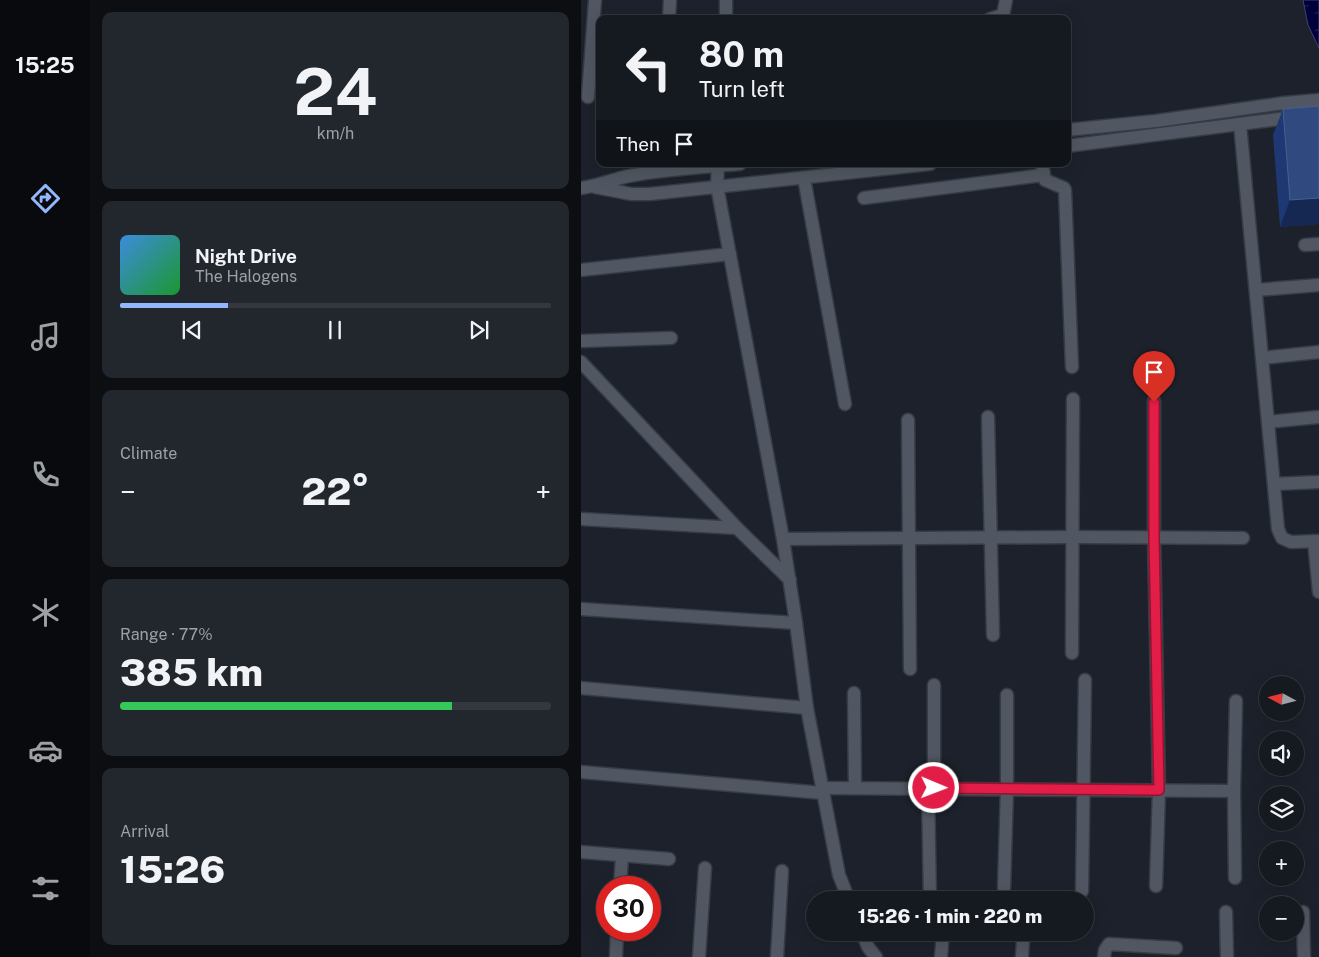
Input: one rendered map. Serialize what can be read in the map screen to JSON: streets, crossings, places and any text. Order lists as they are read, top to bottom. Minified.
{"north":"left","page":{"tabs":"15:25","tile":[["24","km/h"],"Climate",["Range · 77%","385 km"],["Arrival","15:26"]],"turn":["80 m","Turn left"],"then":"Then","song":["Night Drive","The Halogens"],"heat":["−","22°","+"],"map_buttons":["+","−"],"limit":"30","trip":"15:26 · 1 min · 220 m"}}
